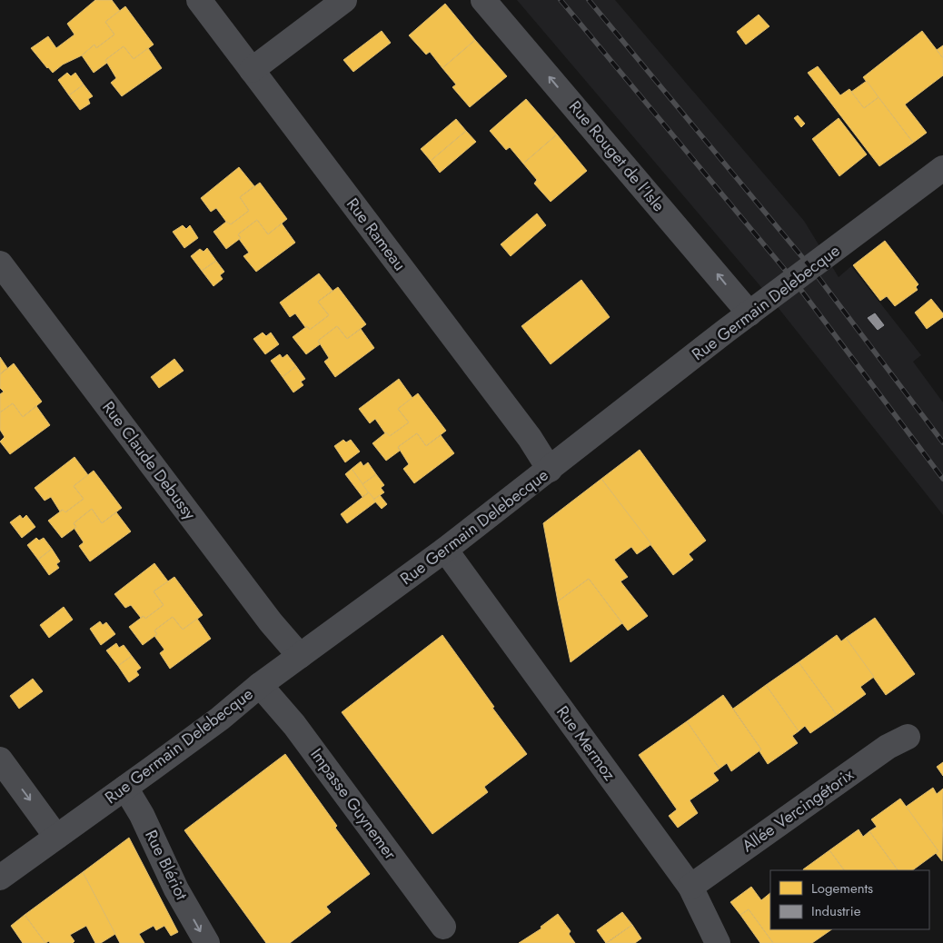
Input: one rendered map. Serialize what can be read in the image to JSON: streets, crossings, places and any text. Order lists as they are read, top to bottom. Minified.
{"streets":{"street":["Rue Rouget de l'Isle","Rue Rameau","Rue Germain Delebecque","Rue Claude Debussy","Rue Mermoz","Impasse Guynemer","Allée Vercingétorix","Rue Blériot"]},"crossings":[["Rue Rouget de l'Isle","Rue Germain Delebecque"],["Rue Rameau","Rue Germain Delebecque"],["Rue Germain Delebecque","Rue Claude Debussy"],["Rue Germain Delebecque","Rue Mermoz"],["Rue Germain Delebecque","Impasse Guynemer"],["Rue Germain Delebecque","Rue Blériot"],["Rue Mermoz","Allée Vercingétorix"]],"one_way":["Rue Rouget de l'Isle","Rue Blériot"],"legend":["Logements","Industrie"]}
